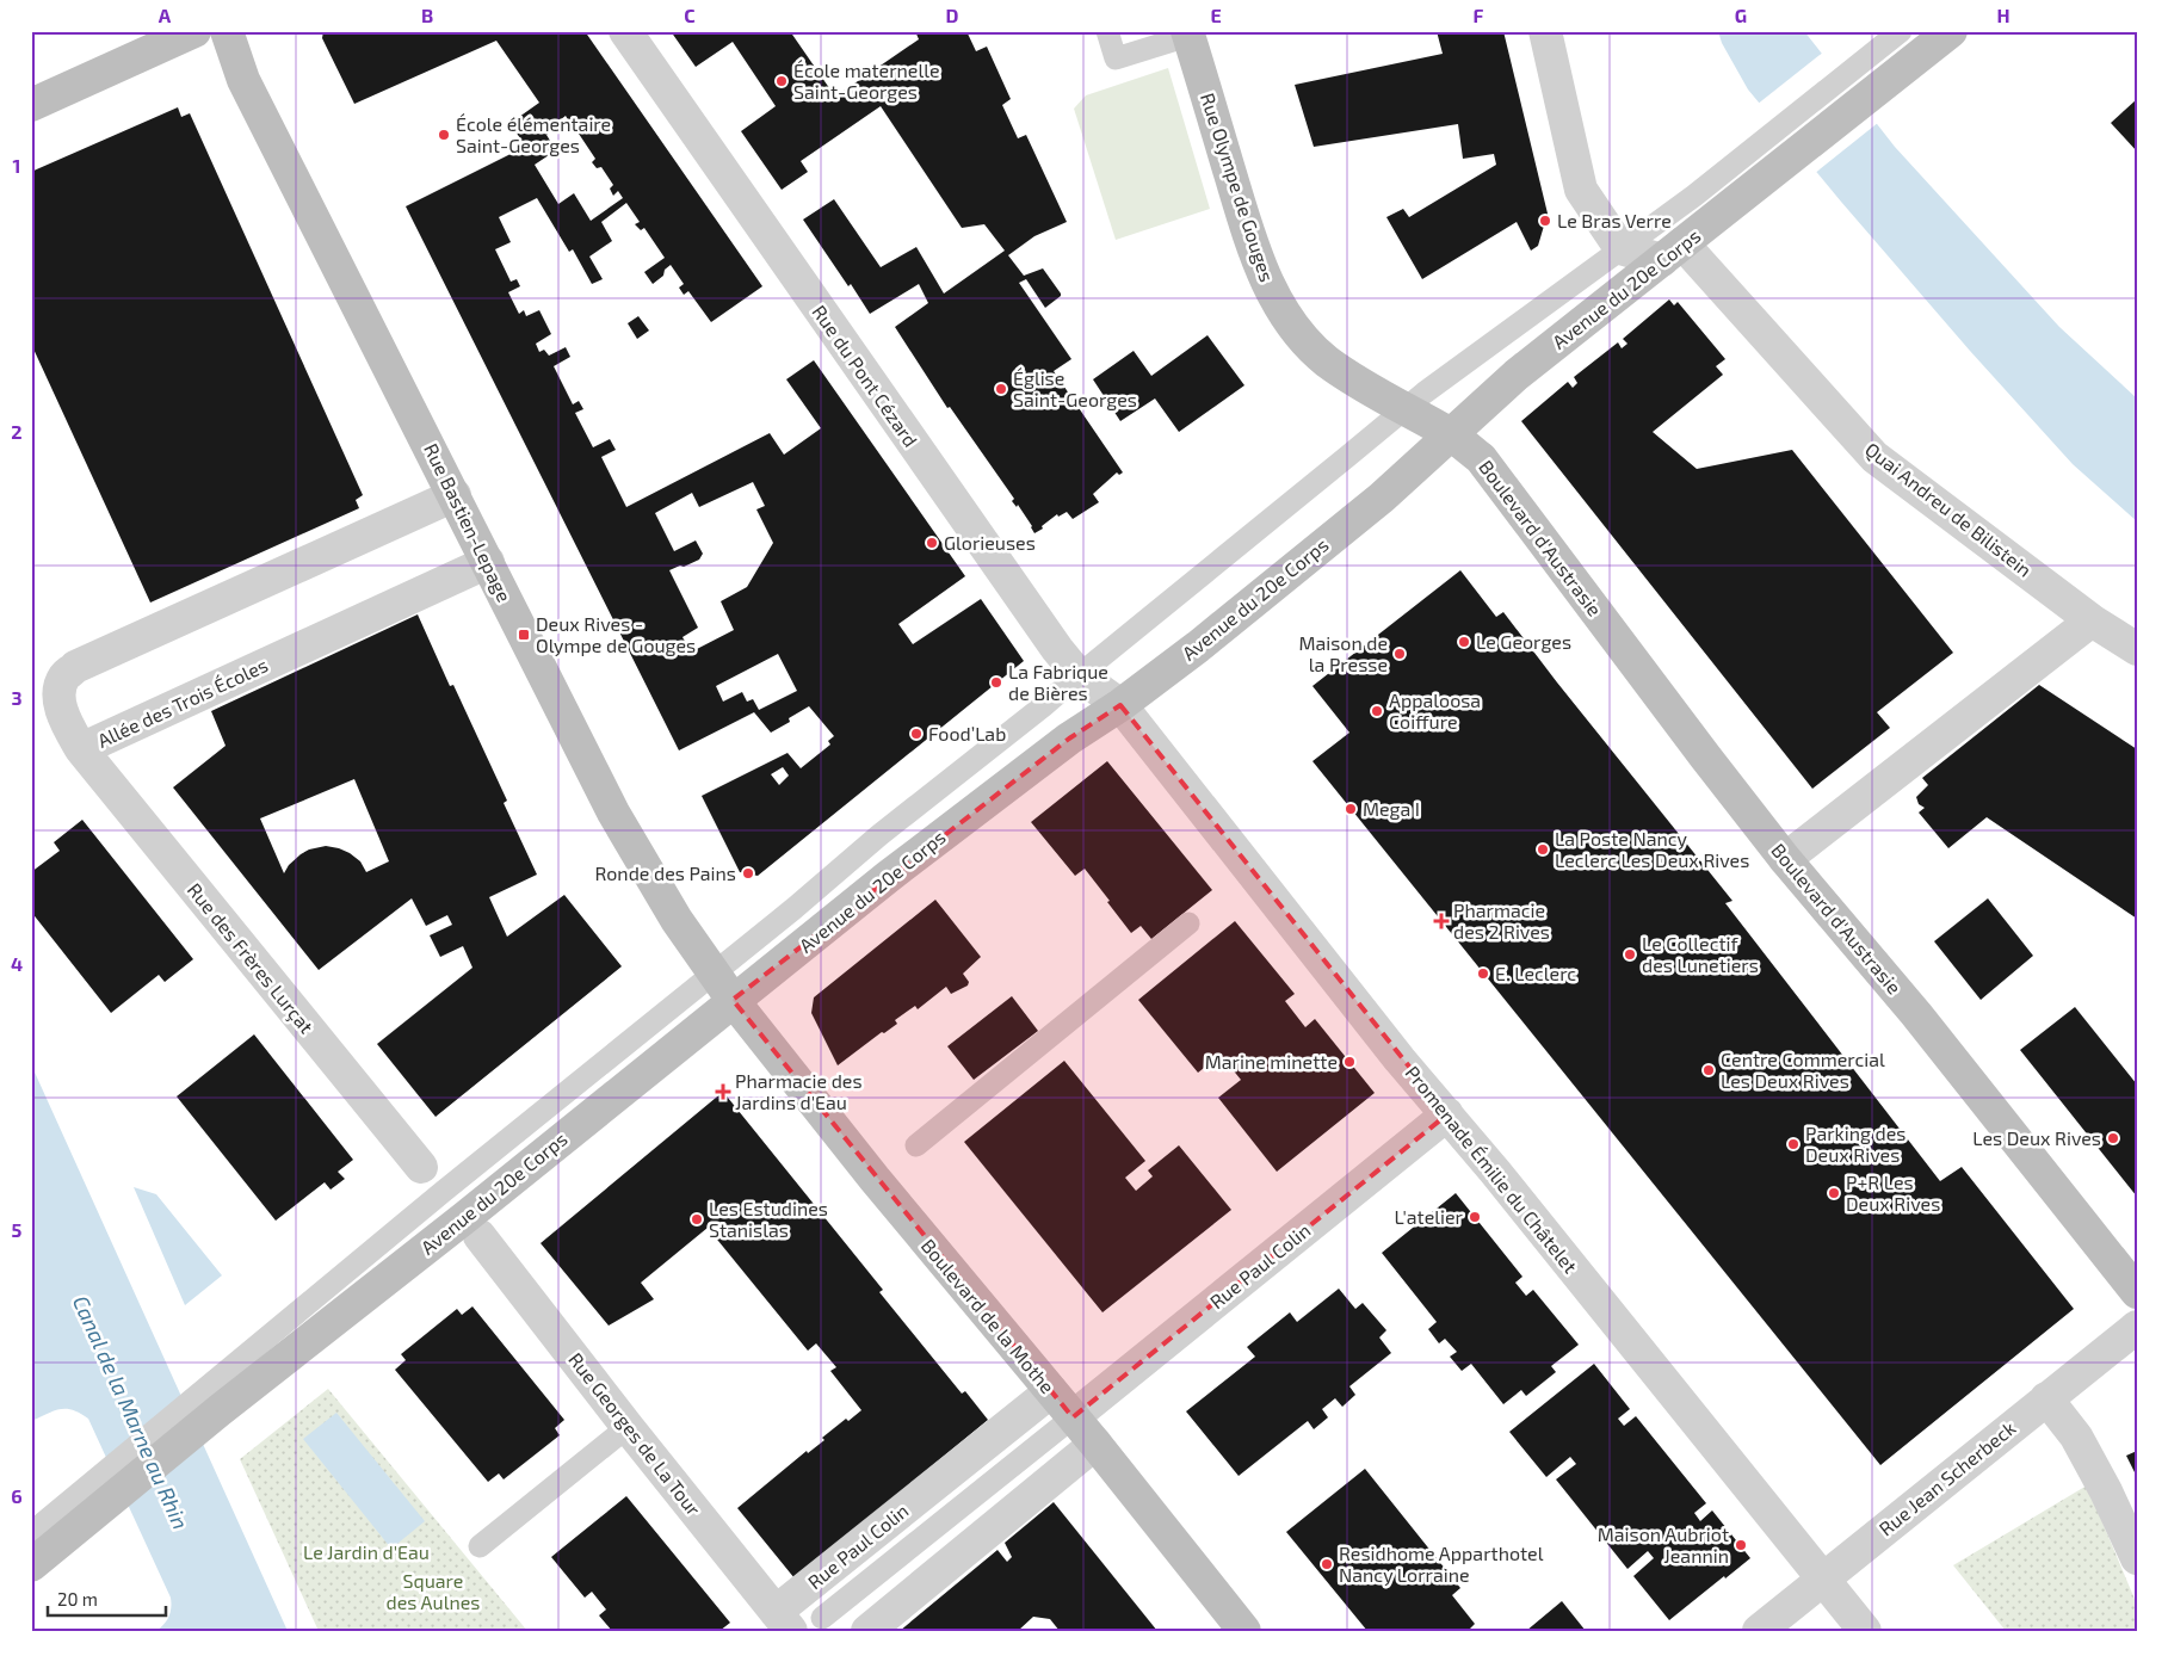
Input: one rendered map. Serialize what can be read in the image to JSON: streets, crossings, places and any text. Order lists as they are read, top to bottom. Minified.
{"streets":{"street":["Rue Olympe de Gouges","Avenue du 20e Corps","Rue du Pont Cézard","Quai Andreu de Bilistein","Rue Bastien-Lepage","Boulevard d'Austrasie","Allée des Trois Écoles","Rue des Frères Lurçat","Promenade Émilie du Châtelet","Rue Paul Colin","Boulevard de la Mothe","Rue Georges de La Tour","Rue Jean Scherbeck"]},"crossings":[["Rue Olympe de Gouges","Avenue du 20e Corps"],["Rue Olympe de Gouges","Boulevard d'Austrasie"],["Avenue du 20e Corps","Rue du Pont Cézard"],["Avenue du 20e Corps","Quai Andreu de Bilistein"],["Avenue du 20e Corps","Rue Bastien-Lepage"],["Avenue du 20e Corps","Boulevard d'Austrasie"],["Avenue du 20e Corps","Promenade Émilie du Châtelet"],["Avenue du 20e Corps","Boulevard de la Mothe"],["Rue du Pont Cézard","Promenade Émilie du Châtelet"],["Rue Bastien-Lepage","Allée des Trois Écoles"],["Rue Bastien-Lepage","Boulevard de la Mothe"],["Allée des Trois Écoles","Rue des Frères Lurçat"],["Promenade Émilie du Châtelet","Rue Paul Colin"],["Promenade Émilie du Châtelet","Rue Jean Scherbeck"],["Rue Paul Colin","Boulevard de la Mothe"],["Rue Paul Colin","Rue Georges de La Tour"]],"water":["Canal de la Marne au Rhin"],"parks":["Le Jardin d'Eau","Square des Aulnes"],"places":{"other":["École maternelle Saint-Georges","École élémentaire Saint-Georges","Le Bras Verre","Église Saint-Georges","Glorieuses","Le Georges","Maison de la Presse","La Fabrique de Bières","Appaloosa Coiffure","Food’Lab","Mega I","La Poste Nancy Leclerc Les Deux Rives","Ronde des Pains","Le Collectif des Lunetiers","E. Leclerc","Marine minette","Centre Commercial Les Deux Rives","Les Deux Rives","Parking des Deux Rives","P+R Les Deux Rives","L'atelier","Les Estudines Stanislas","Maison Aubriot Jeannin","Residhome Apparthotel Nancy Lorraine"],"transit":["Deux Rives - Olympe de Gouges"],"health":["Pharmacie des 2 Rives","Pharmacie des Jardins d'Eau"]},"scale_bar":"20 m","grid":{"columns":["A","B","C","D","E","F","G","H"],"rows":["1","2","3","4","5","6"]}}
